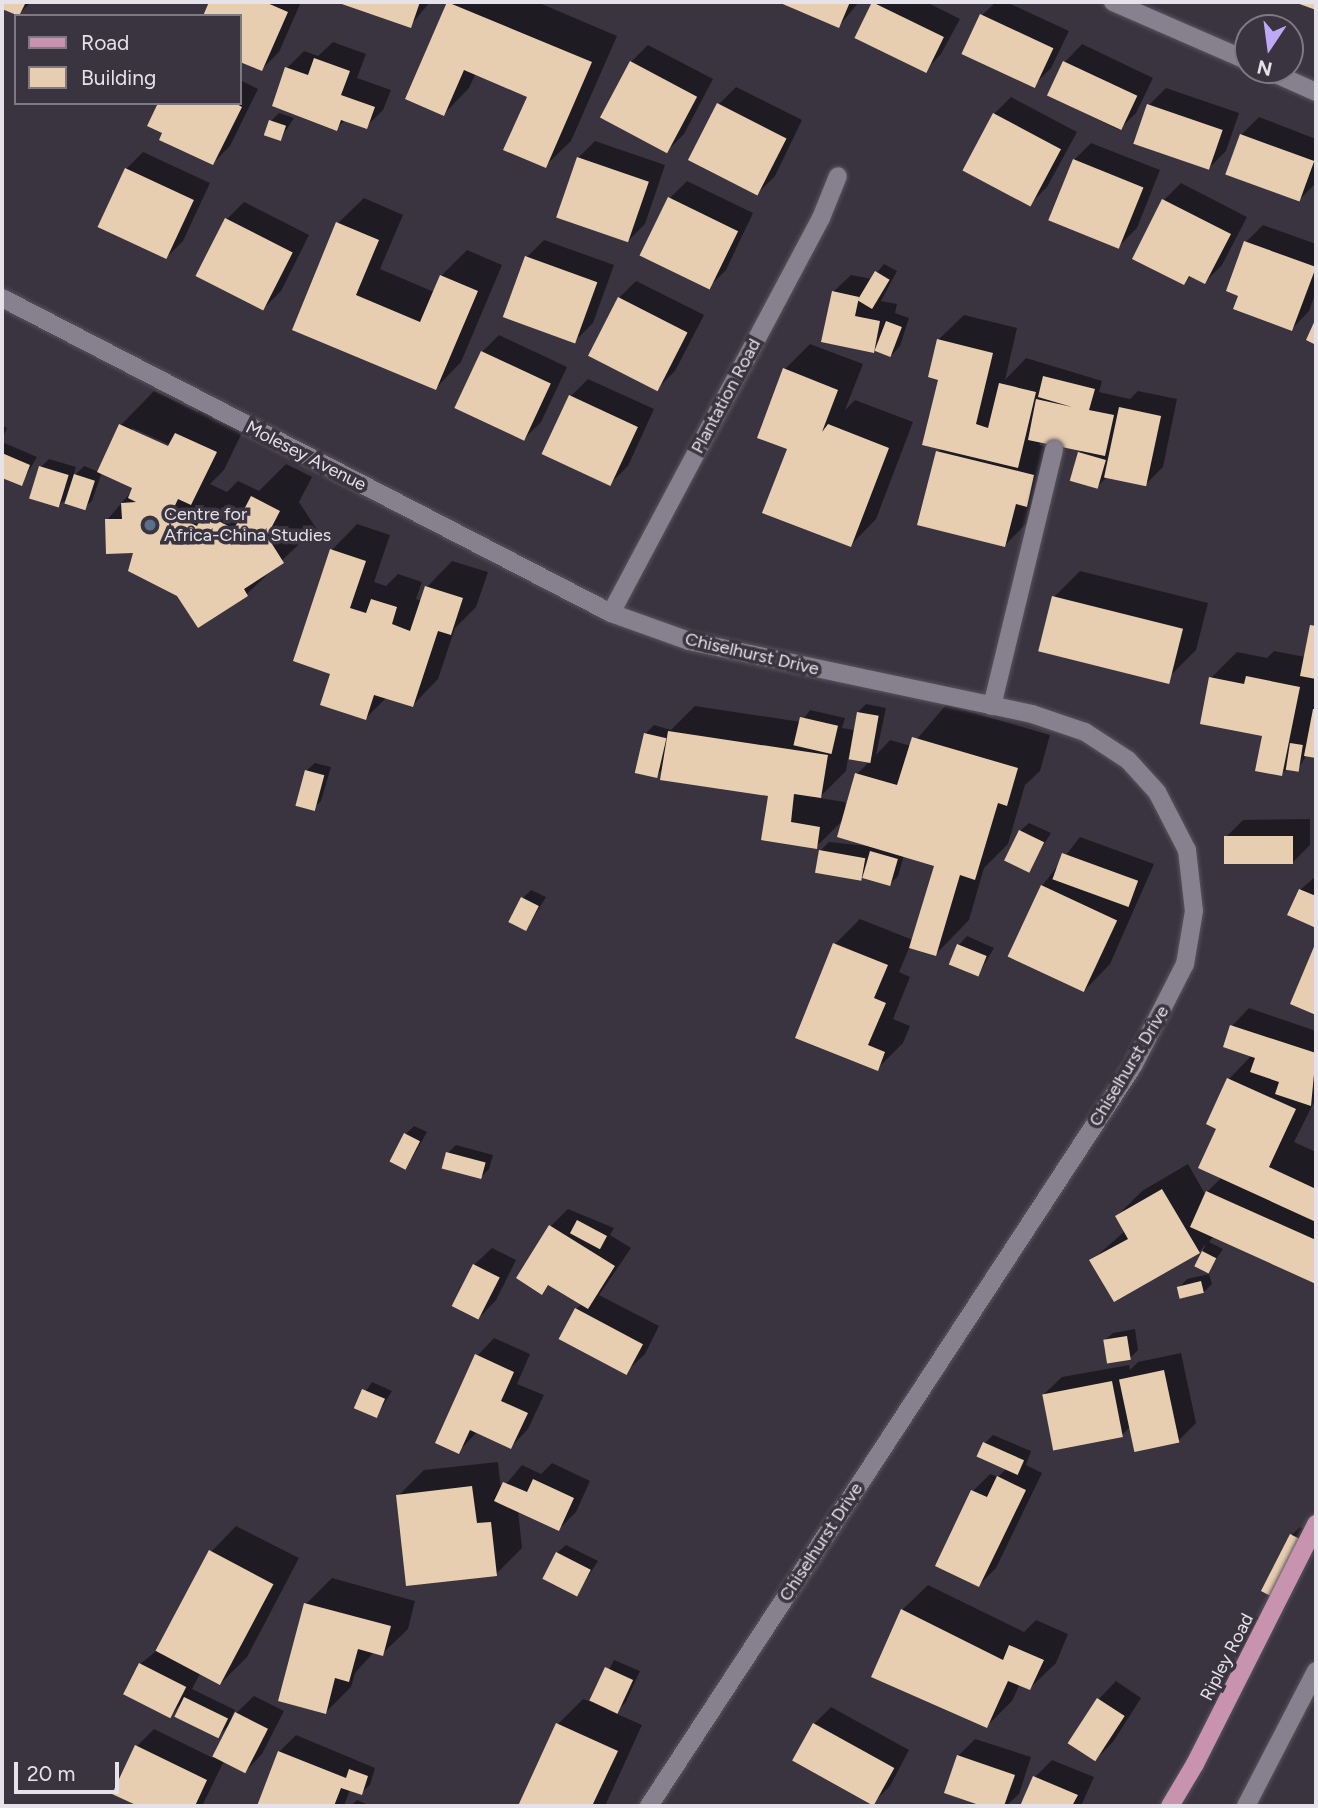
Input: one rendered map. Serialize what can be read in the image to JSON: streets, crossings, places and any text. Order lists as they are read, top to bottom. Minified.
{"streets":{"main road":["Ripley Road"],"street":["Plantation Road","Molesey Avenue","Chiselhurst Drive"]},"crossings":[["Plantation Road","Molesey Avenue"],["Plantation Road","Chiselhurst Drive"],["Molesey Avenue","Chiselhurst Drive"]],"places":["Centre for Africa-China Studies"],"legend":["Road","Building"],"scale_bar":"20 m","north":"bottom"}
